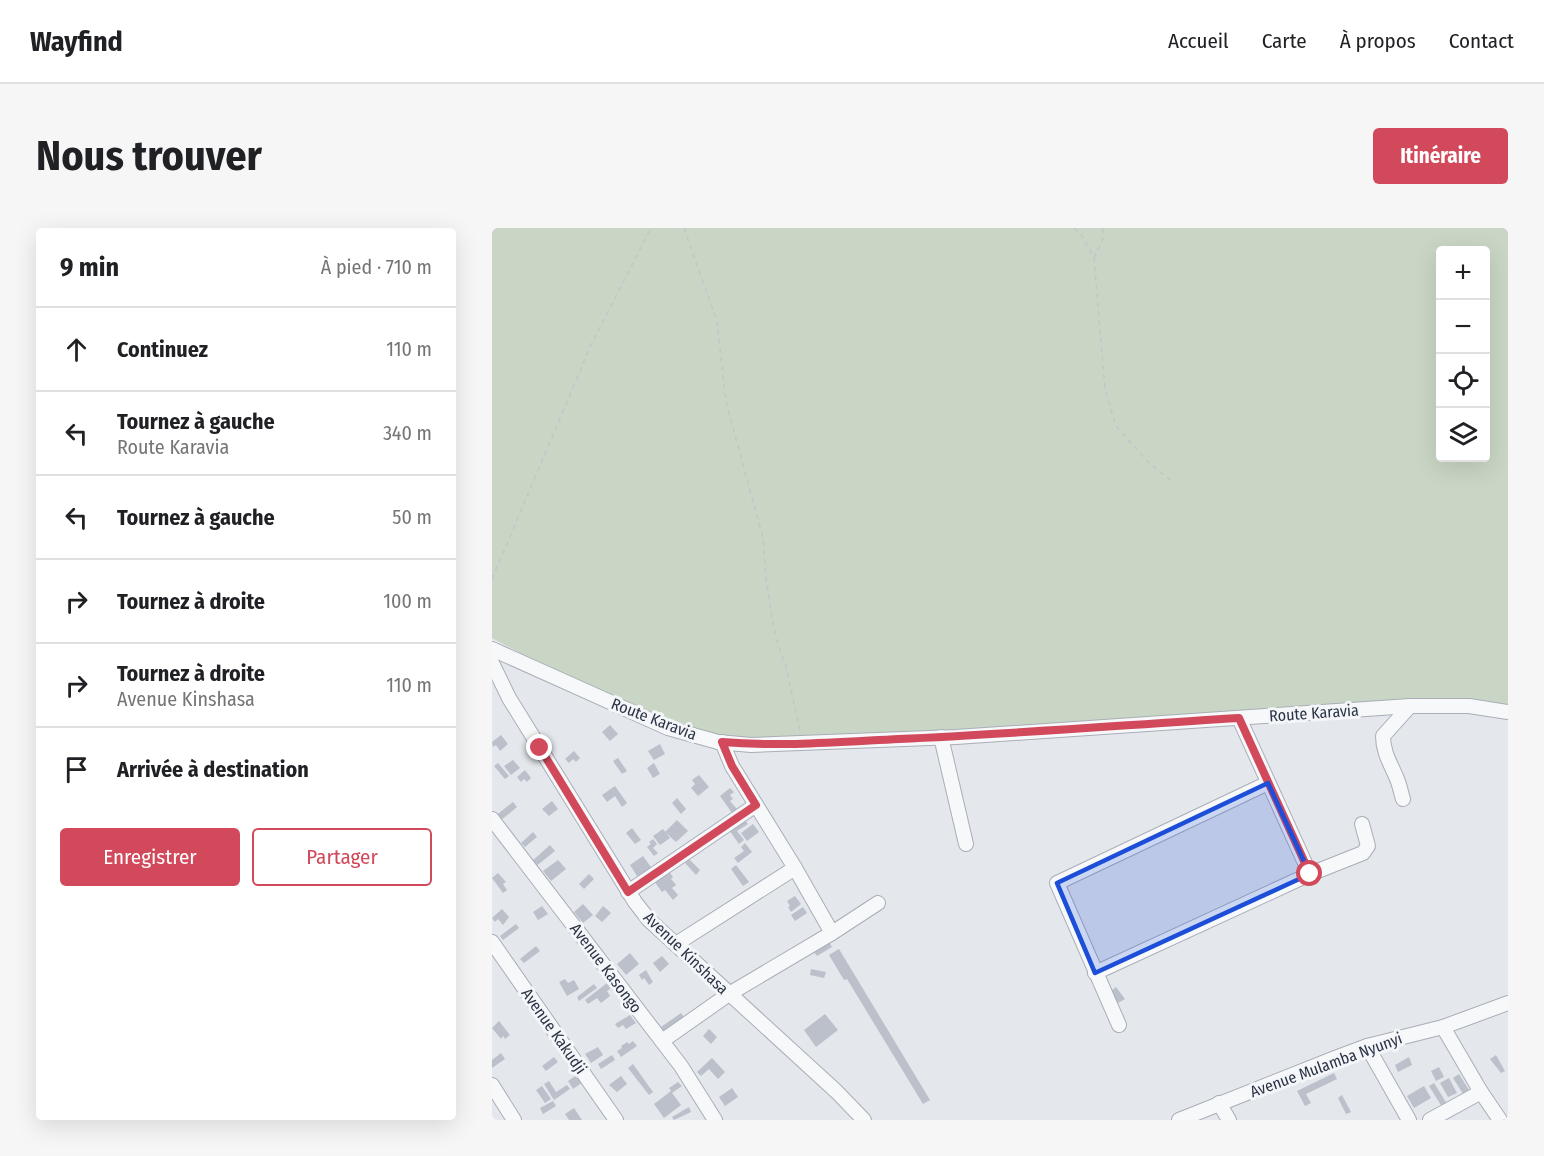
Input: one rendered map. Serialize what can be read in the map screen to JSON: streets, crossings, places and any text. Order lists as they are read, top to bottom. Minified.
{"streets":{"street":["Route Karavia","Avenue Kinshasa","Avenue Kasongo","Avenue Kakudji","Avenue Mulamba Nyunyi"]},"page":{"header":"Wayfind","nav":["Accueil","Carte","À propos","Contact"],"buttons":["Itinéraire",["Enregistrer","Partager"]],"title":"Nous trouver","heading":["9 min","À pied · 710 m"],"map_buttons":["+","−"],"list":[["Continuez","110 m"],["Tournez à gauche","Route Karavia","340 m"],["Tournez à gauche","50 m"],["Tournez à droite","100 m"],["Tournez à droite","Avenue Kinshasa","110 m"],"Arrivée à destination"]}}
